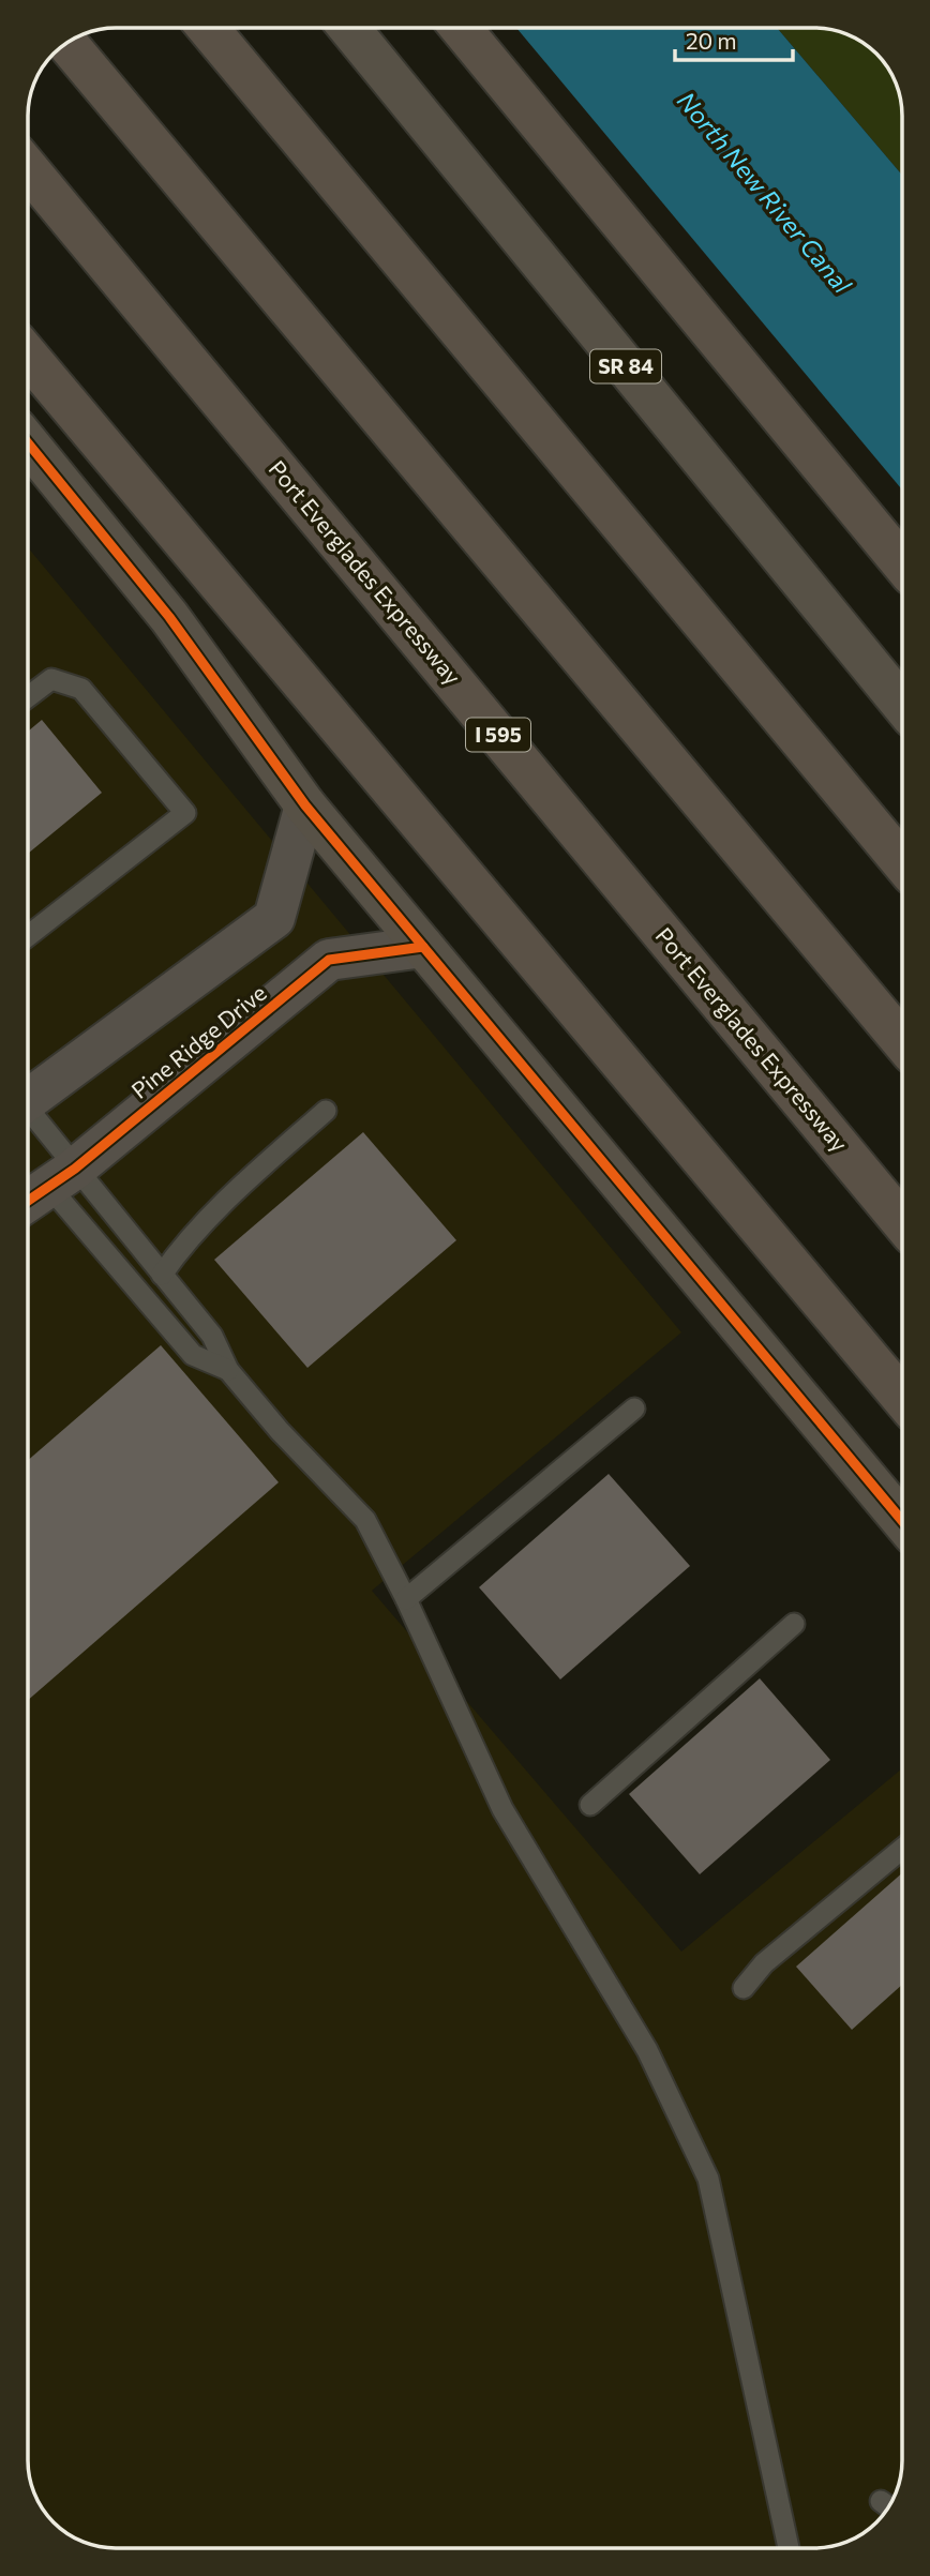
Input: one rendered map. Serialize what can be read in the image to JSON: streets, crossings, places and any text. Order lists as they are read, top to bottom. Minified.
{"streets":{"highway":["Port Everglades Expressway","I 595"],"main road":["SR 84"],"street":["Pine Ridge Drive"]},"water":["North New River Canal"],"scale_bar":"20 m"}
